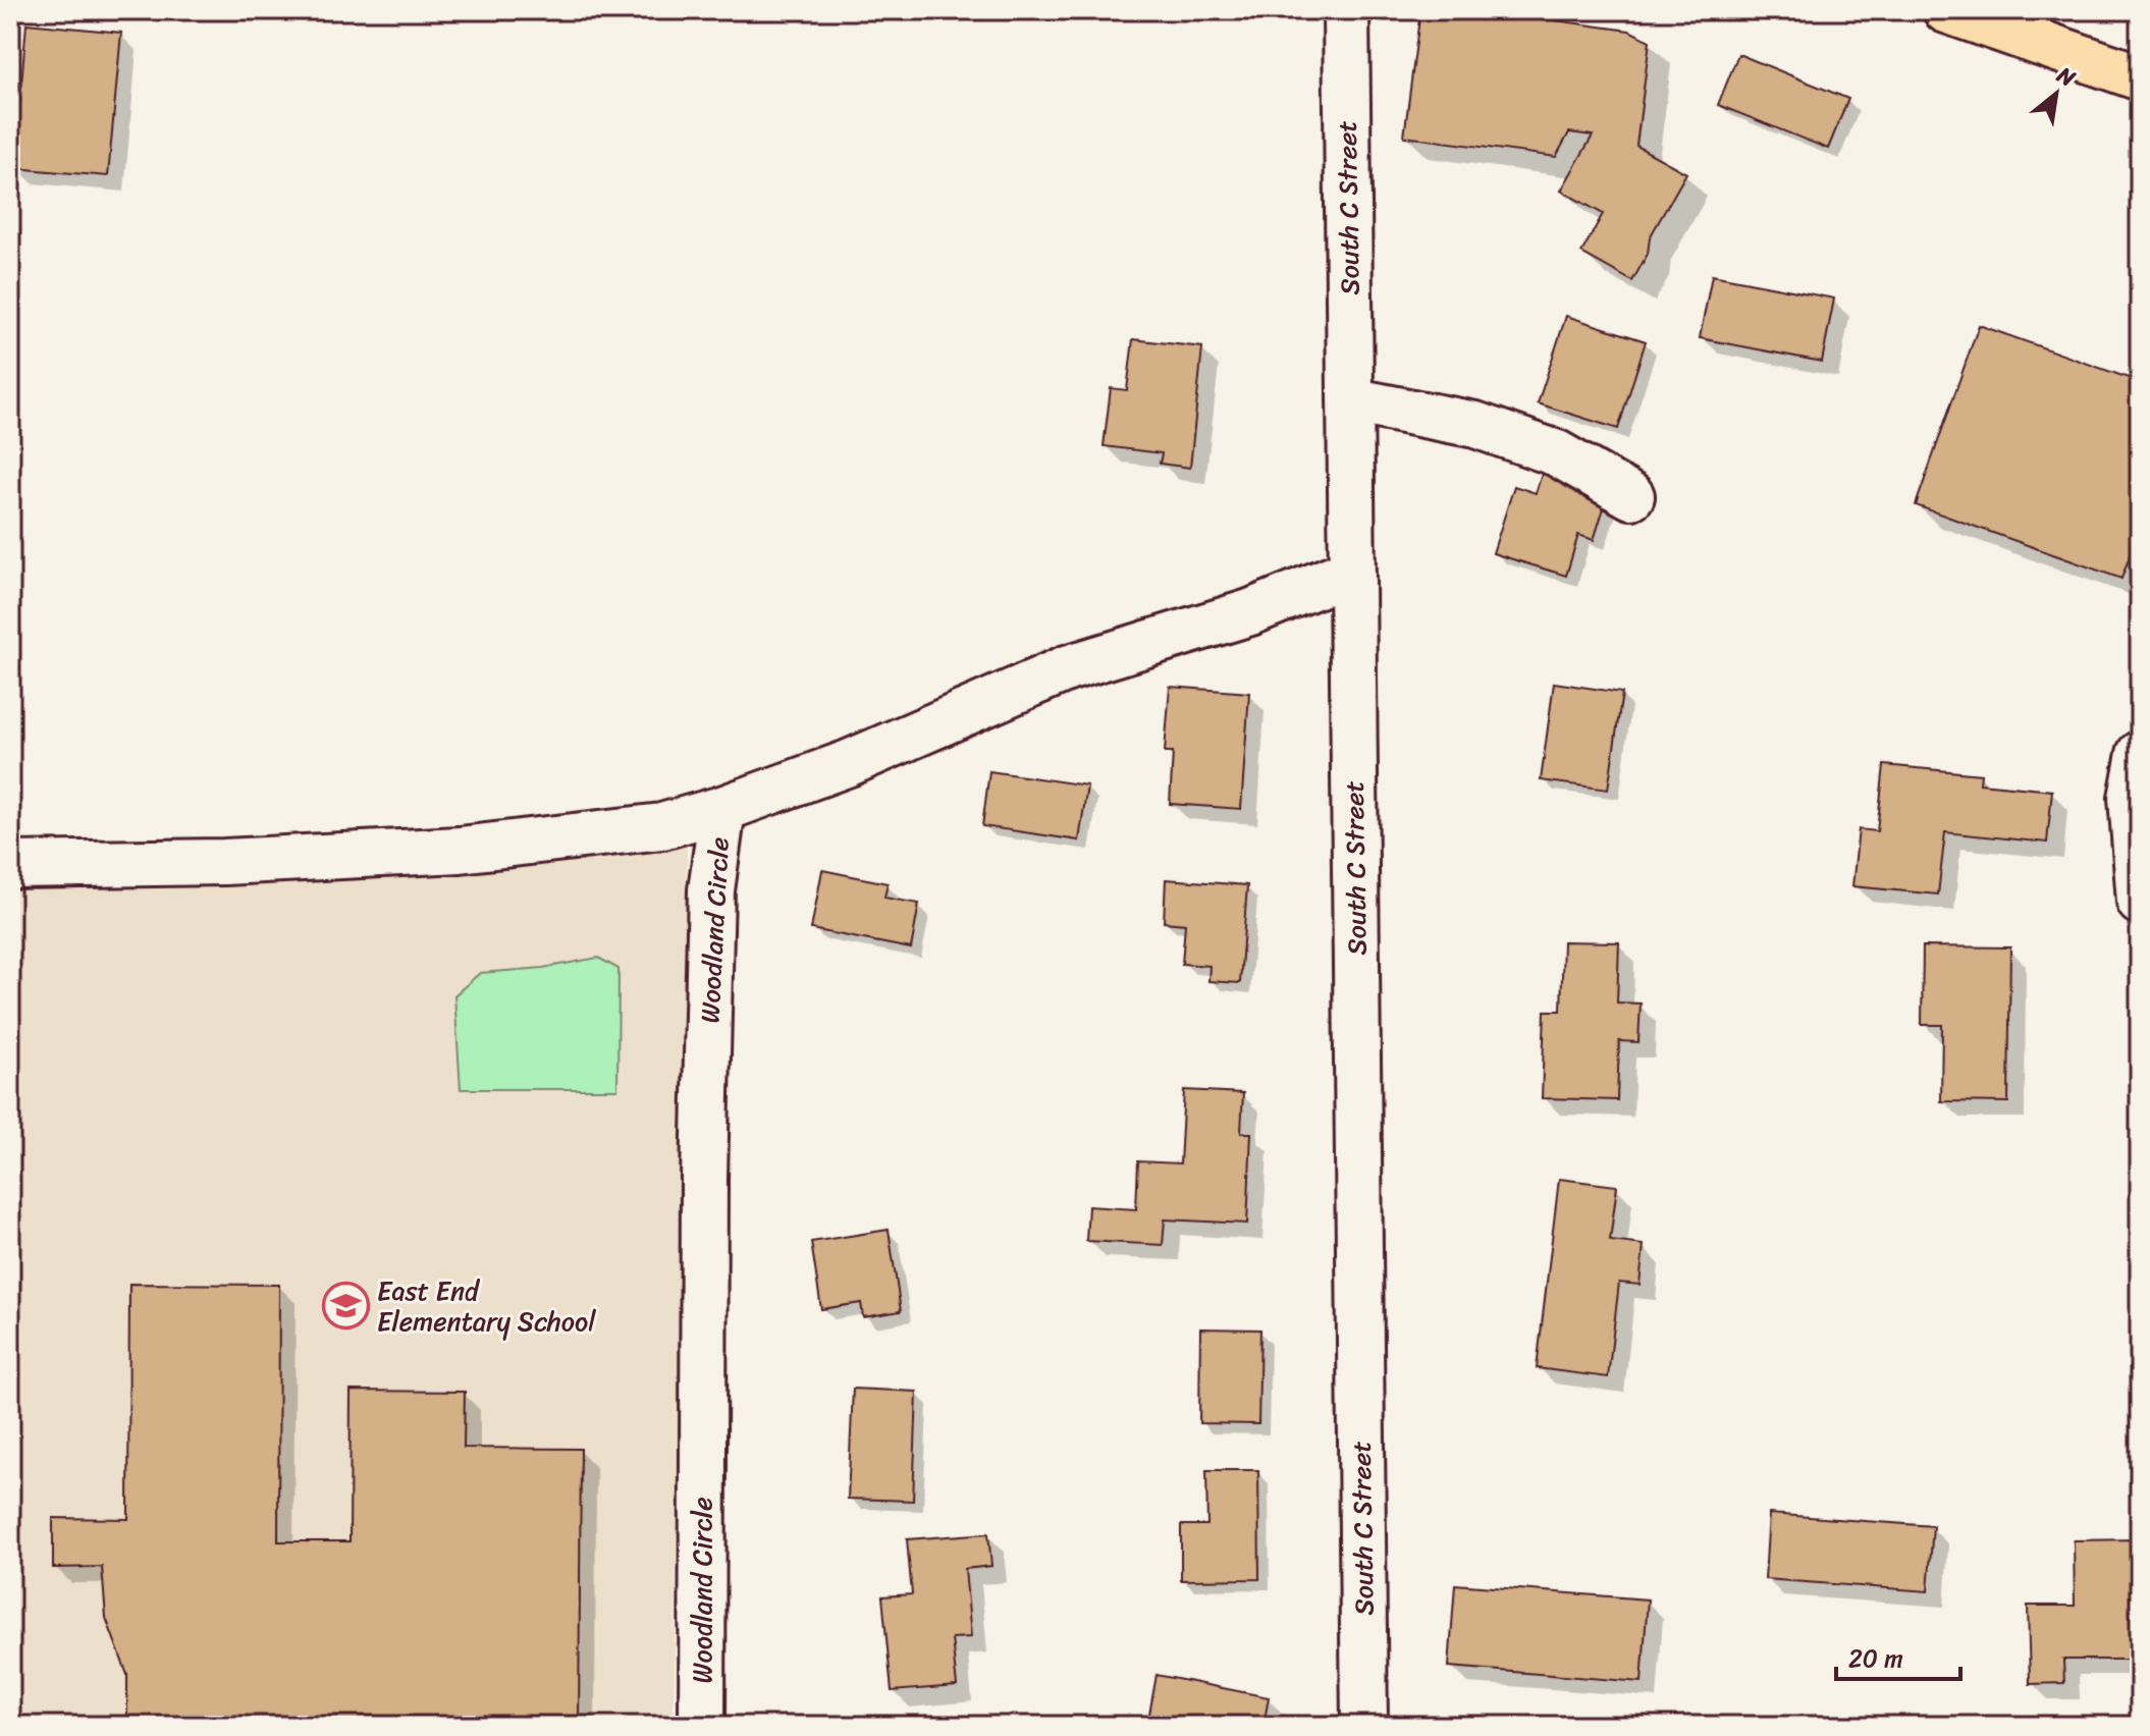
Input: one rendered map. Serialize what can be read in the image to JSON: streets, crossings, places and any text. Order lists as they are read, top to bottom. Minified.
{"streets":{"street":["South C Street","Woodland Circle"]},"crossings":[["South C Street","Woodland Circle"]],"places":{"school or university":["East End Elementary School"]},"scale_bar":"20 m","north":"top right"}
